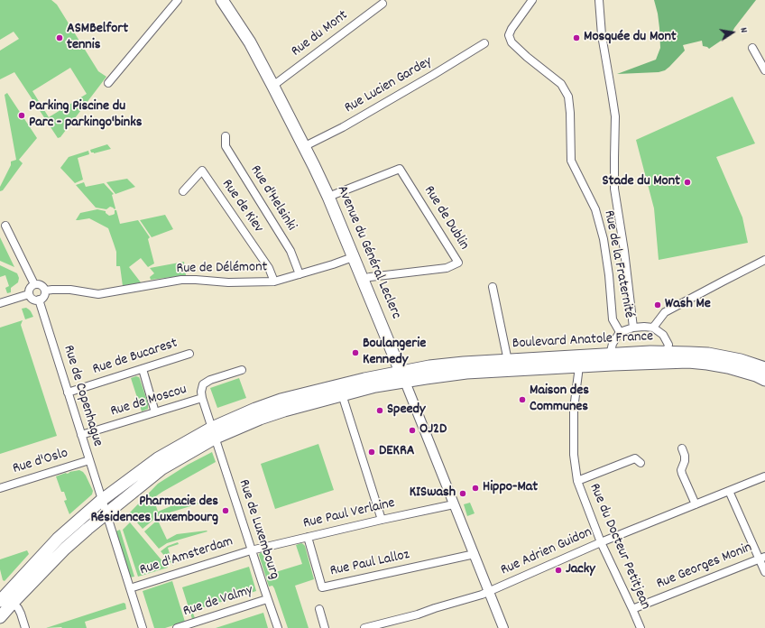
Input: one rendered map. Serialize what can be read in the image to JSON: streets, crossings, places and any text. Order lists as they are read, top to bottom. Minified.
{"streets":{"main road":["Avenue du Général Leclerc","Boulevard Anatole France"],"street":["Rue du Mont","Rue Lucien Gardey","Rue d'Helsinki","Rue de Kiev","Rue de Dublin","Rue de la Fraternité","Rue de Délémont","Rue de Bucarest","Rue de Copenhague","Rue de Moscou","Rue d'Oslo","Rue Paul Verlaine","Rue de Luxembourg","Rue du Docteur Petitjean","Rue Adrien Guidon","Rue d'Amsterdam","Rue Paul Lalloz","Rue Georges Monin","Rue de Valmy"]},"crossings":[["Rue du Mont","Avenue du Général Leclerc"],["Rue Lucien Gardey","Avenue du Général Leclerc"],["Rue d'Helsinki","Rue de Délémont"],["Rue de Kiev","Rue de Délémont"],["Rue de Dublin","Avenue du Général Leclerc"],["Avenue du Général Leclerc","Rue de Délémont"],["Avenue du Général Leclerc","Boulevard Anatole France"],["Avenue du Général Leclerc","Rue Paul Verlaine"],["Avenue du Général Leclerc","Rue Adrien Guidon"],["Avenue du Général Leclerc","Rue Paul Lalloz"],["Rue de Délémont","Rue de Copenhague"],["Boulevard Anatole France","Rue du Docteur Petitjean"],["Rue de Bucarest","Rue de Copenhague"],["Rue de Copenhague","Rue de Moscou"],["Rue de Copenhague","Rue d'Oslo"],["Rue de Copenhague","Rue d'Amsterdam"],["Rue de Moscou","Rue de Luxembourg"],["Rue Paul Verlaine","Rue de Luxembourg"],["Rue Paul Verlaine","Rue d'Amsterdam"],["Rue Paul Verlaine","Rue Paul Lalloz"],["Rue de Luxembourg","Rue d'Amsterdam"],["Rue de Luxembourg","Rue de Valmy"],["Rue du Docteur Petitjean","Rue Adrien Guidon"],["Rue du Docteur Petitjean","Rue Georges Monin"]],"places":["ASMBelfort tennis","Mosquée du Mont","Parking Piscine du Parc - parkingo'binks","Stade du Mont","Wash Me","Boulangerie Kennedy","Maison des Communes","Speedy","OJ2D","DEKRA","Hippo-Mat","KISwash","Pharmacie des Résidences Luxembourg","Jacky"],"north":"right"}
